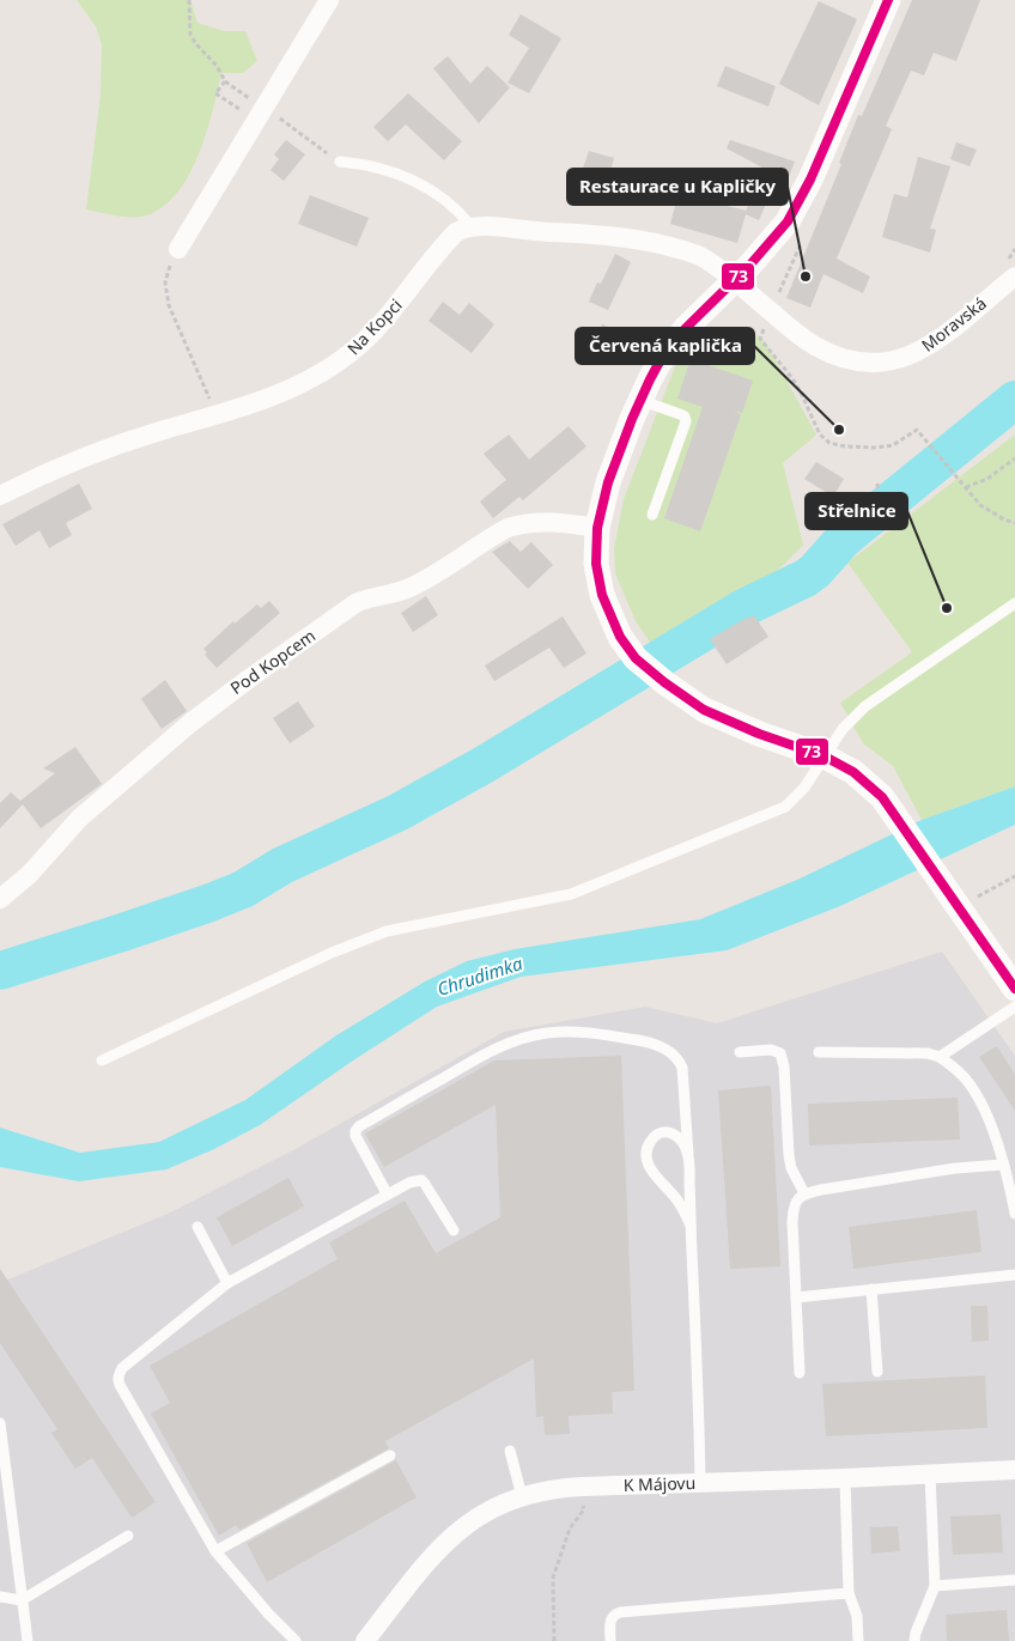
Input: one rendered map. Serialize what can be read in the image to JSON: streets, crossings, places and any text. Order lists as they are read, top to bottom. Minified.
{"streets":{"street":["Moravská","Na Kopci","Pod Kopcem","K Májovu"]},"water":["Chrudimka"],"places":["Restaurace u Kapličky","Červená kaplička","Střelnice"],"lines":["transit line 73"]}
